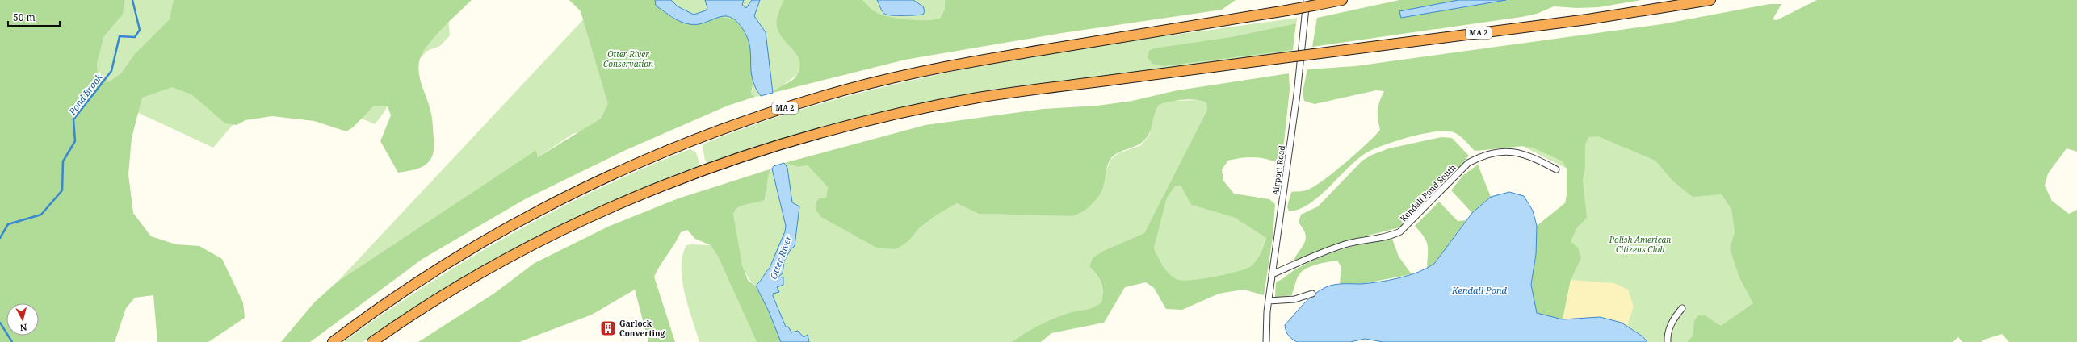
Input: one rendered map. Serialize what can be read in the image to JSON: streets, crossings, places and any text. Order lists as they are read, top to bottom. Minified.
{"streets":{"highway":["MA 2"],"street":["Airport Road","Kendall Pond South"]},"crossings":[["Airport Road","Kendall Pond South"]],"water":["Pond Brook","Otter River","Kendall Pond"],"parks":["Otter River Conservation","Polish American Citizens Club"],"places":{"building":["Garlock Converting"]},"scale_bar":"50 m","north":"bottom"}
